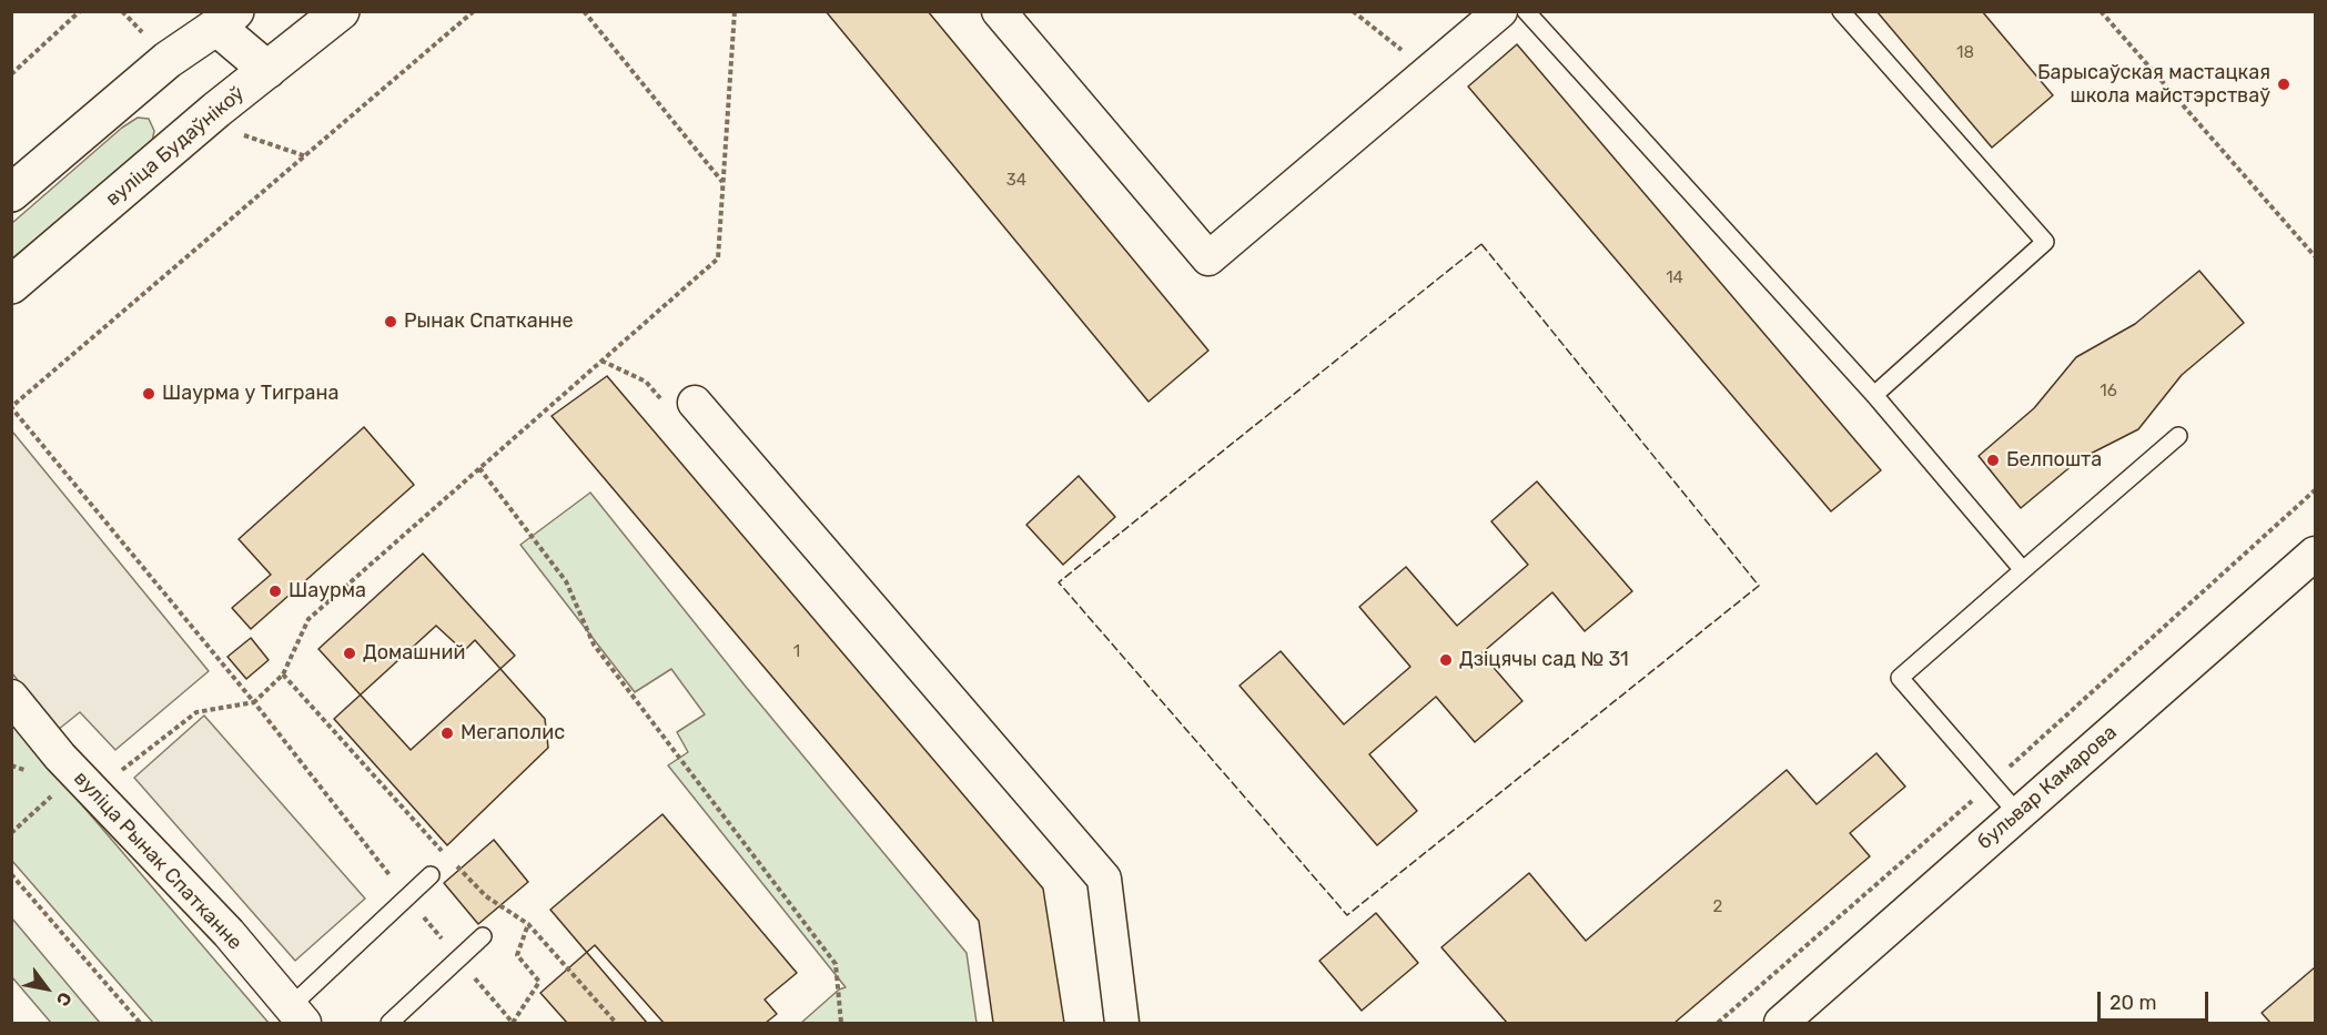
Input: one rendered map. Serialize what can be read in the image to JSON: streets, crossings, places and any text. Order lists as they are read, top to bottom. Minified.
{"streets":{"street":["вуліца Будаўнікоў","бульвар Камарова","вуліца Рынак Спатканне"]},"places":["Барысаўская мастацкая школа майстэрстваў","Рынак Спатканне","Шаурма у Тиграна","Белпошта","Шаурма","Домашний","Дзіцячы сад № 31","Мегаполис"],"house_numbers":["18","34","14","16","1","2"],"scale_bar":"20 m","north":"bottom right"}
